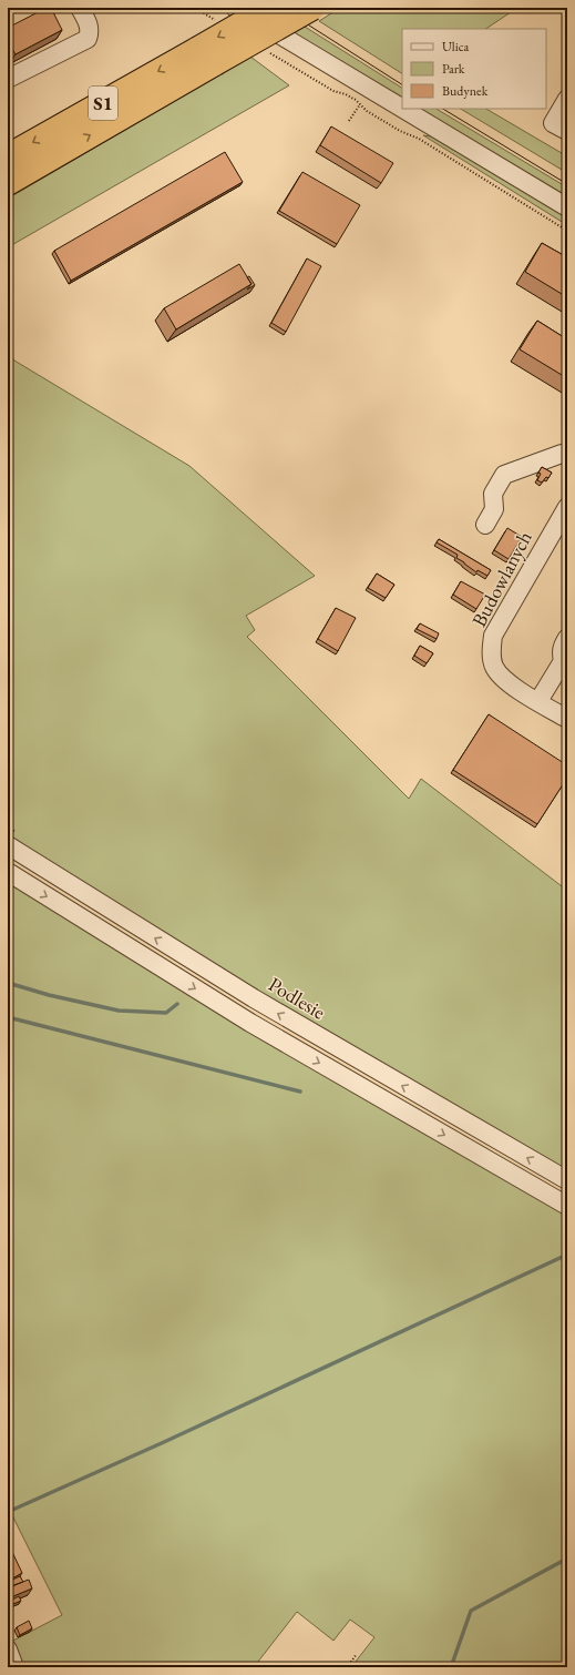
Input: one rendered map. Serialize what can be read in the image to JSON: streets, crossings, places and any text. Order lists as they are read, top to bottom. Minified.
{"streets":{"highway":["S1"],"street":["Budowlanych","Podlesie"]},"legend":["Ulica","Park","Budynek"]}
